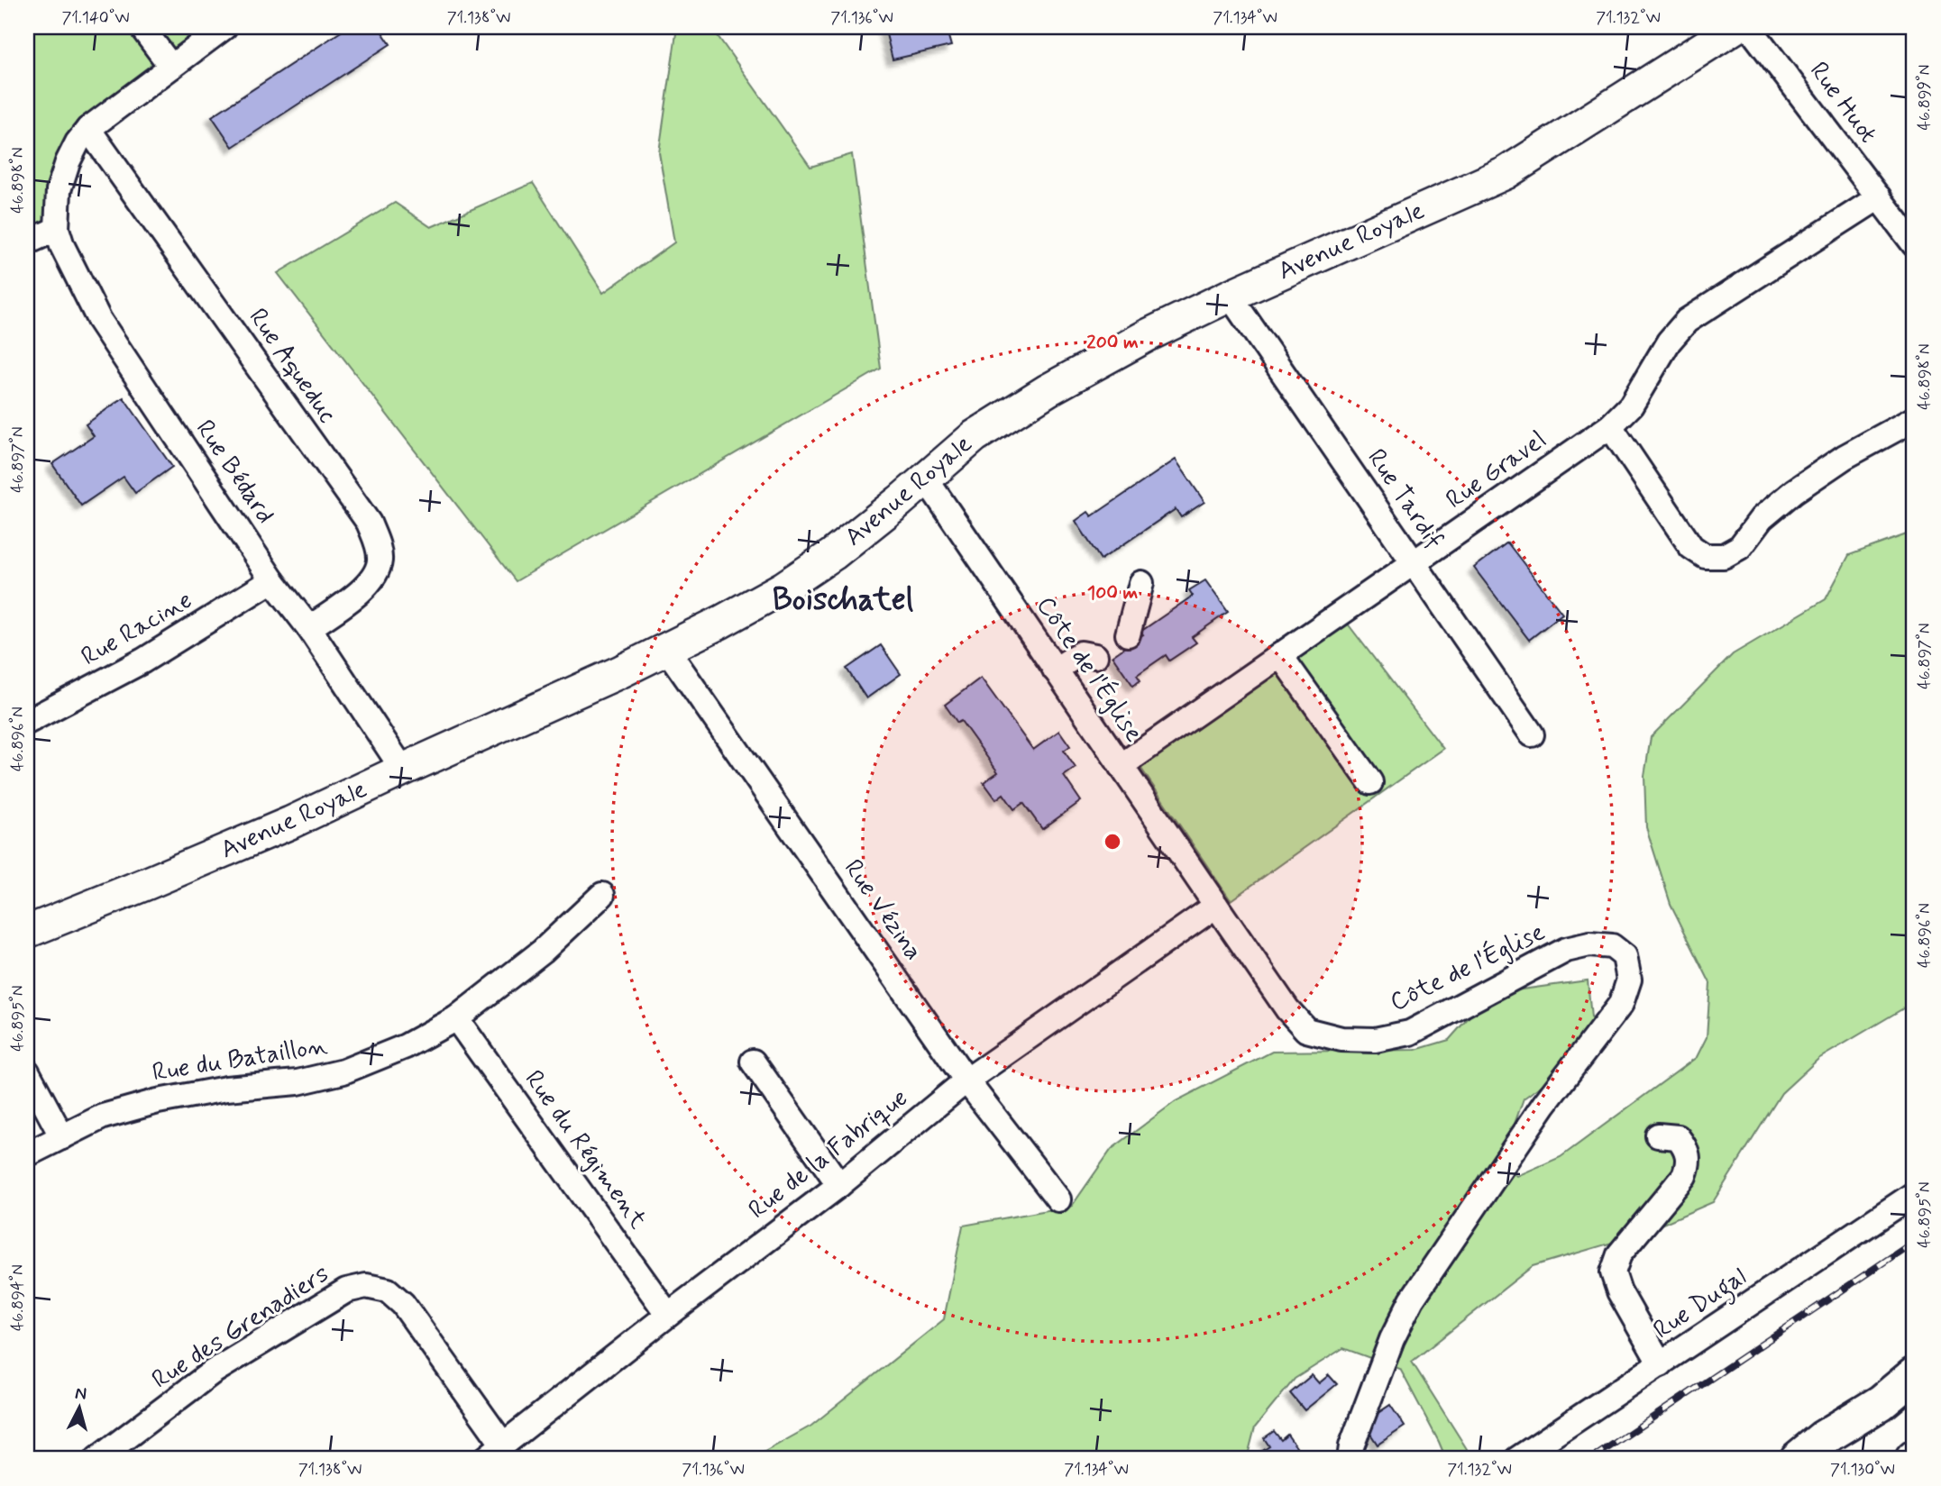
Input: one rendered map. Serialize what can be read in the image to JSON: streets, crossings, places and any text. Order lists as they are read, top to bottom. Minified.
{"streets":{"main road":["Avenue Royale"],"street":["Rue Huot","Rue Aqueduc","Rue Gravel","Rue Bédard","Rue Tardif","Rue Racine","Côte de l'Église","Rue Vézina","Rue du Bataillon","Rue du Régiment","Rue de la Fabrique","Rue Dugal","Rue des Grenadiers"]},"crossings":[["Rue Huot","Rue Gravel"],["Avenue Royale","Rue Bédard"],["Avenue Royale","Rue Tardif"],["Avenue Royale","Côte de l'Église"],["Avenue Royale","Rue Vézina"],["Rue Aqueduc","Rue Bédard"],["Rue Gravel","Rue Tardif"],["Rue Gravel","Côte de l'Église"],["Rue Bédard","Rue Racine"],["Côte de l'Église","Rue de la Fabrique"],["Rue Vézina","Rue de la Fabrique"],["Rue du Bataillon","Rue du Régiment"],["Rue du Régiment","Rue de la Fabrique"],["Rue de la Fabrique","Rue des Grenadiers"]],"districts":["Boischatel"],"north":"top","coordinates":["71.140°W","71.138°W","71.136°W","71.134°W","71.132°W","46.899°N","46.898°N","46.897°N","46.896°N","46.895°N","46.894°N","71.130°W"],"rings":["200 m","100 m"]}
